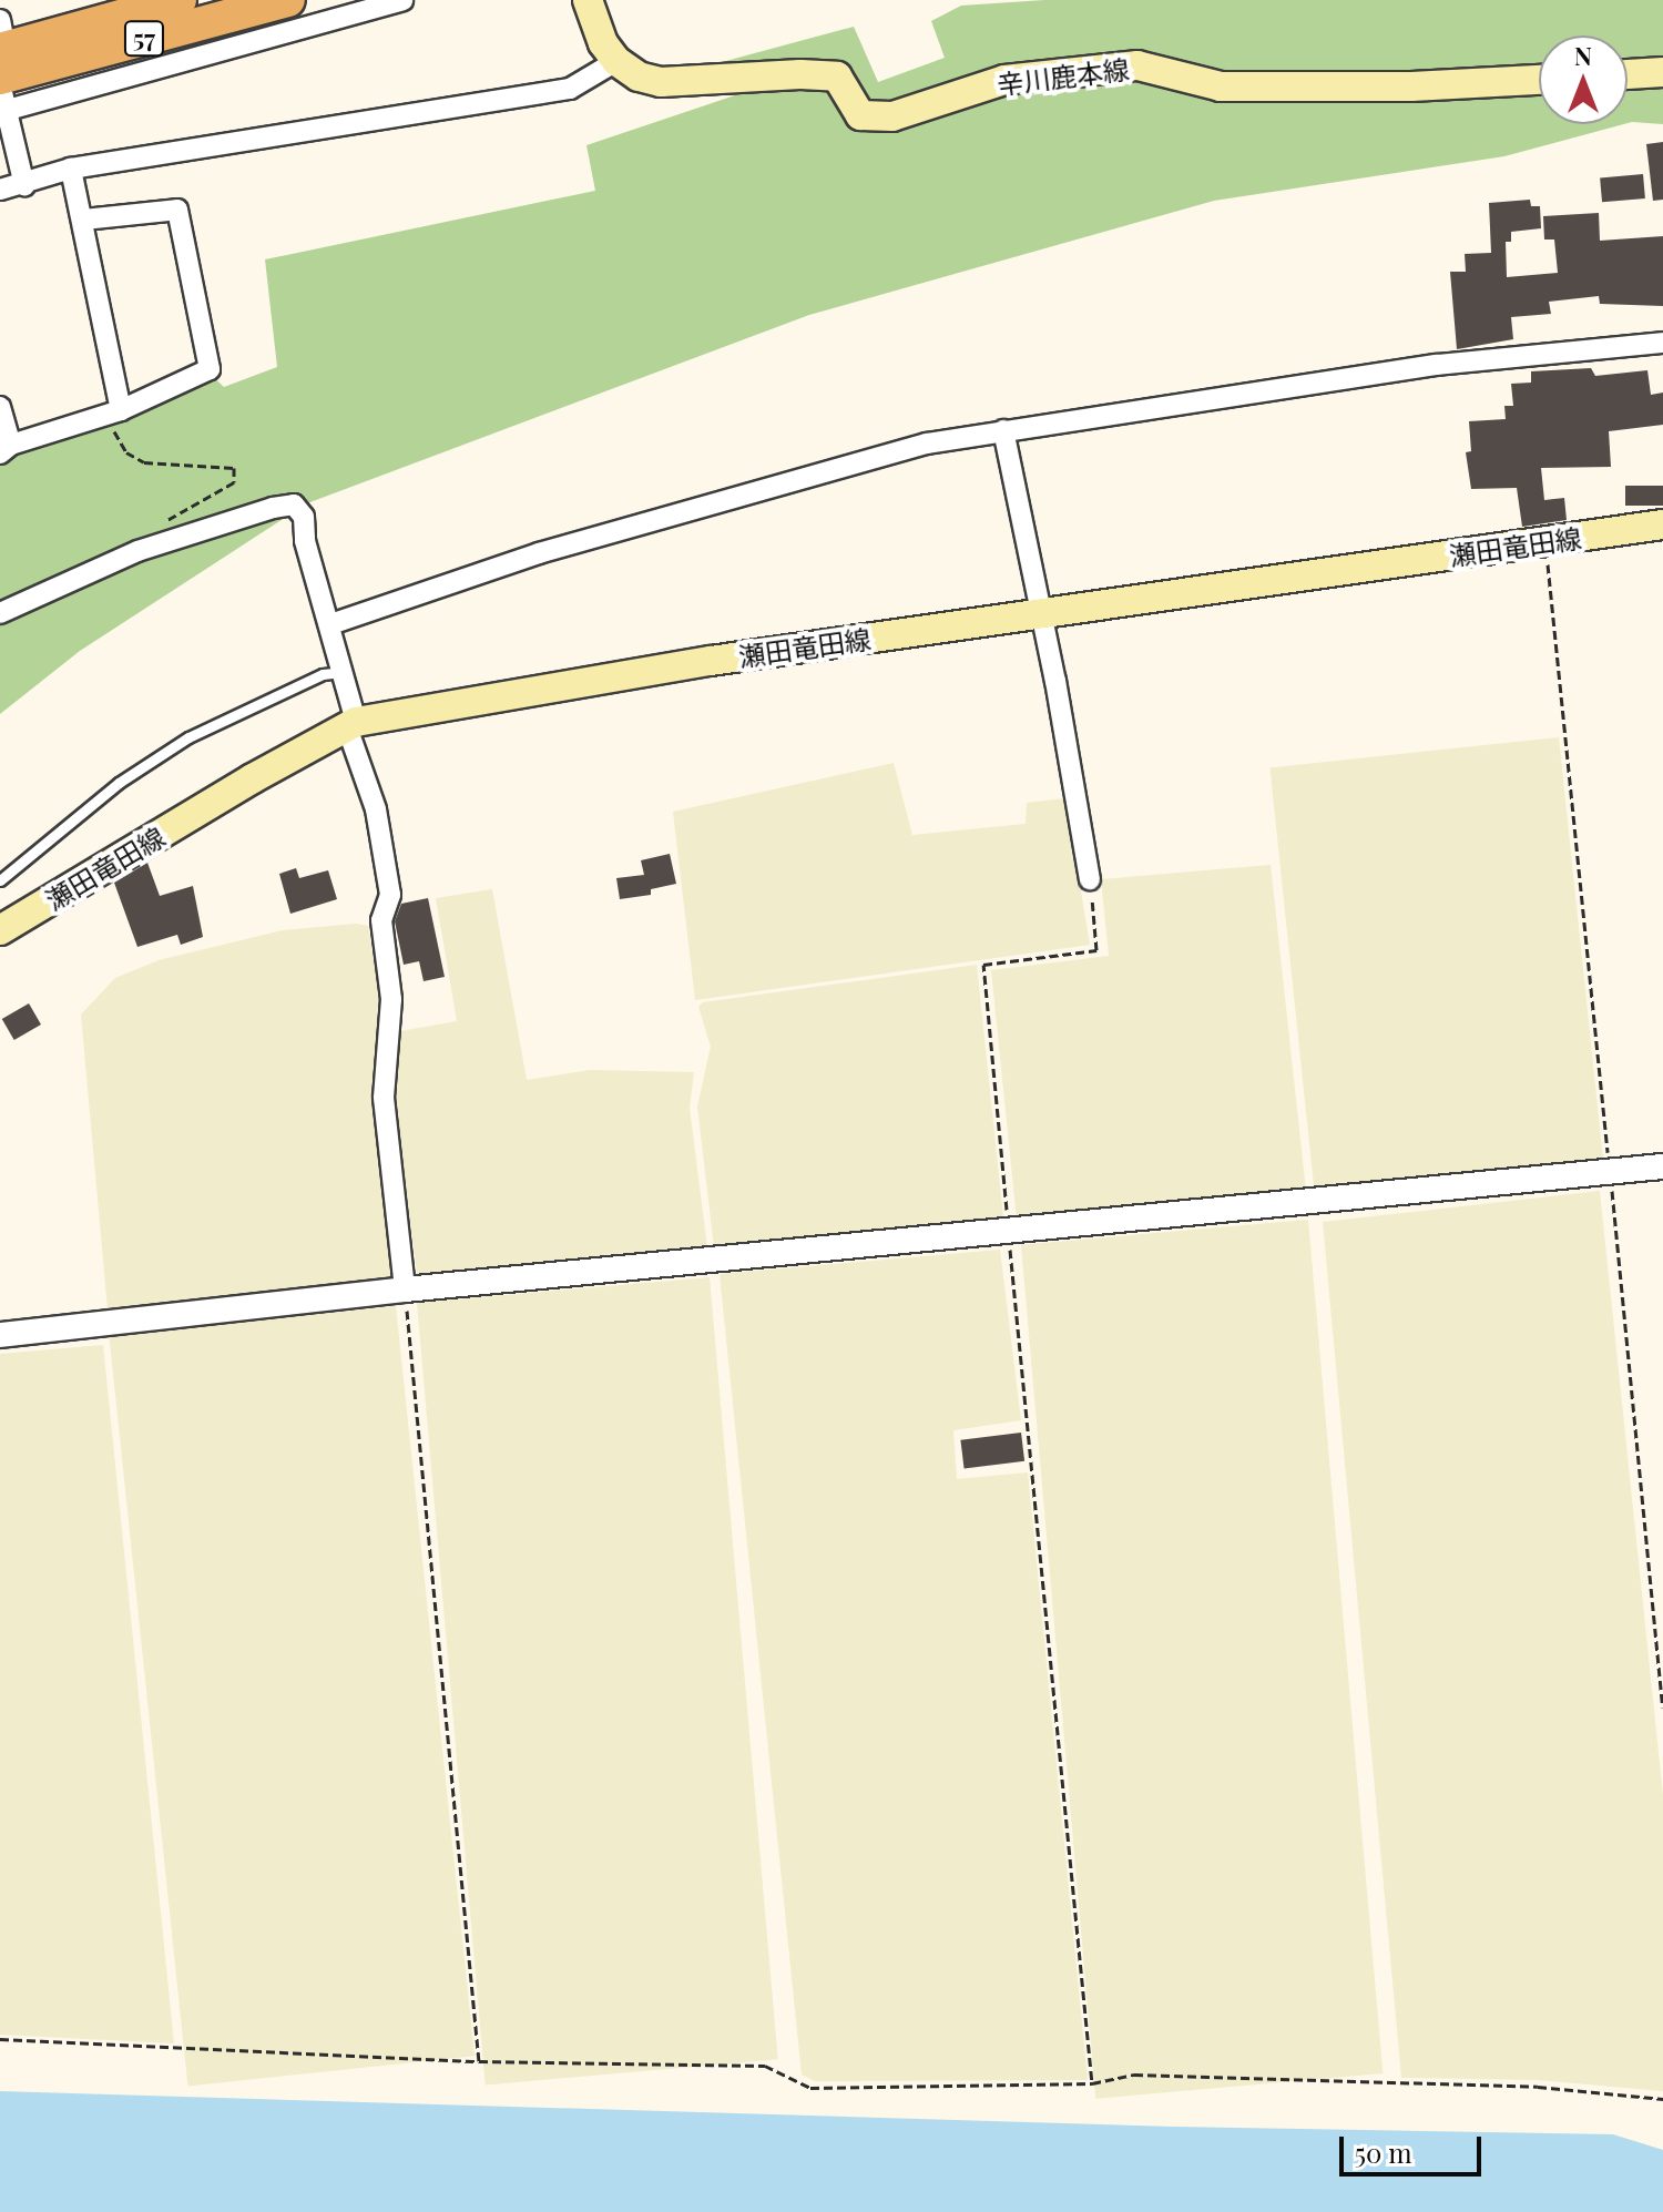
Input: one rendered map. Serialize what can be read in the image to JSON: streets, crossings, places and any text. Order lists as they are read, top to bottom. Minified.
{"streets":{"highway":["57"],"main road":["辛川鹿本線","瀬田竜田線"]},"scale_bar":"50 m","north":"top"}
